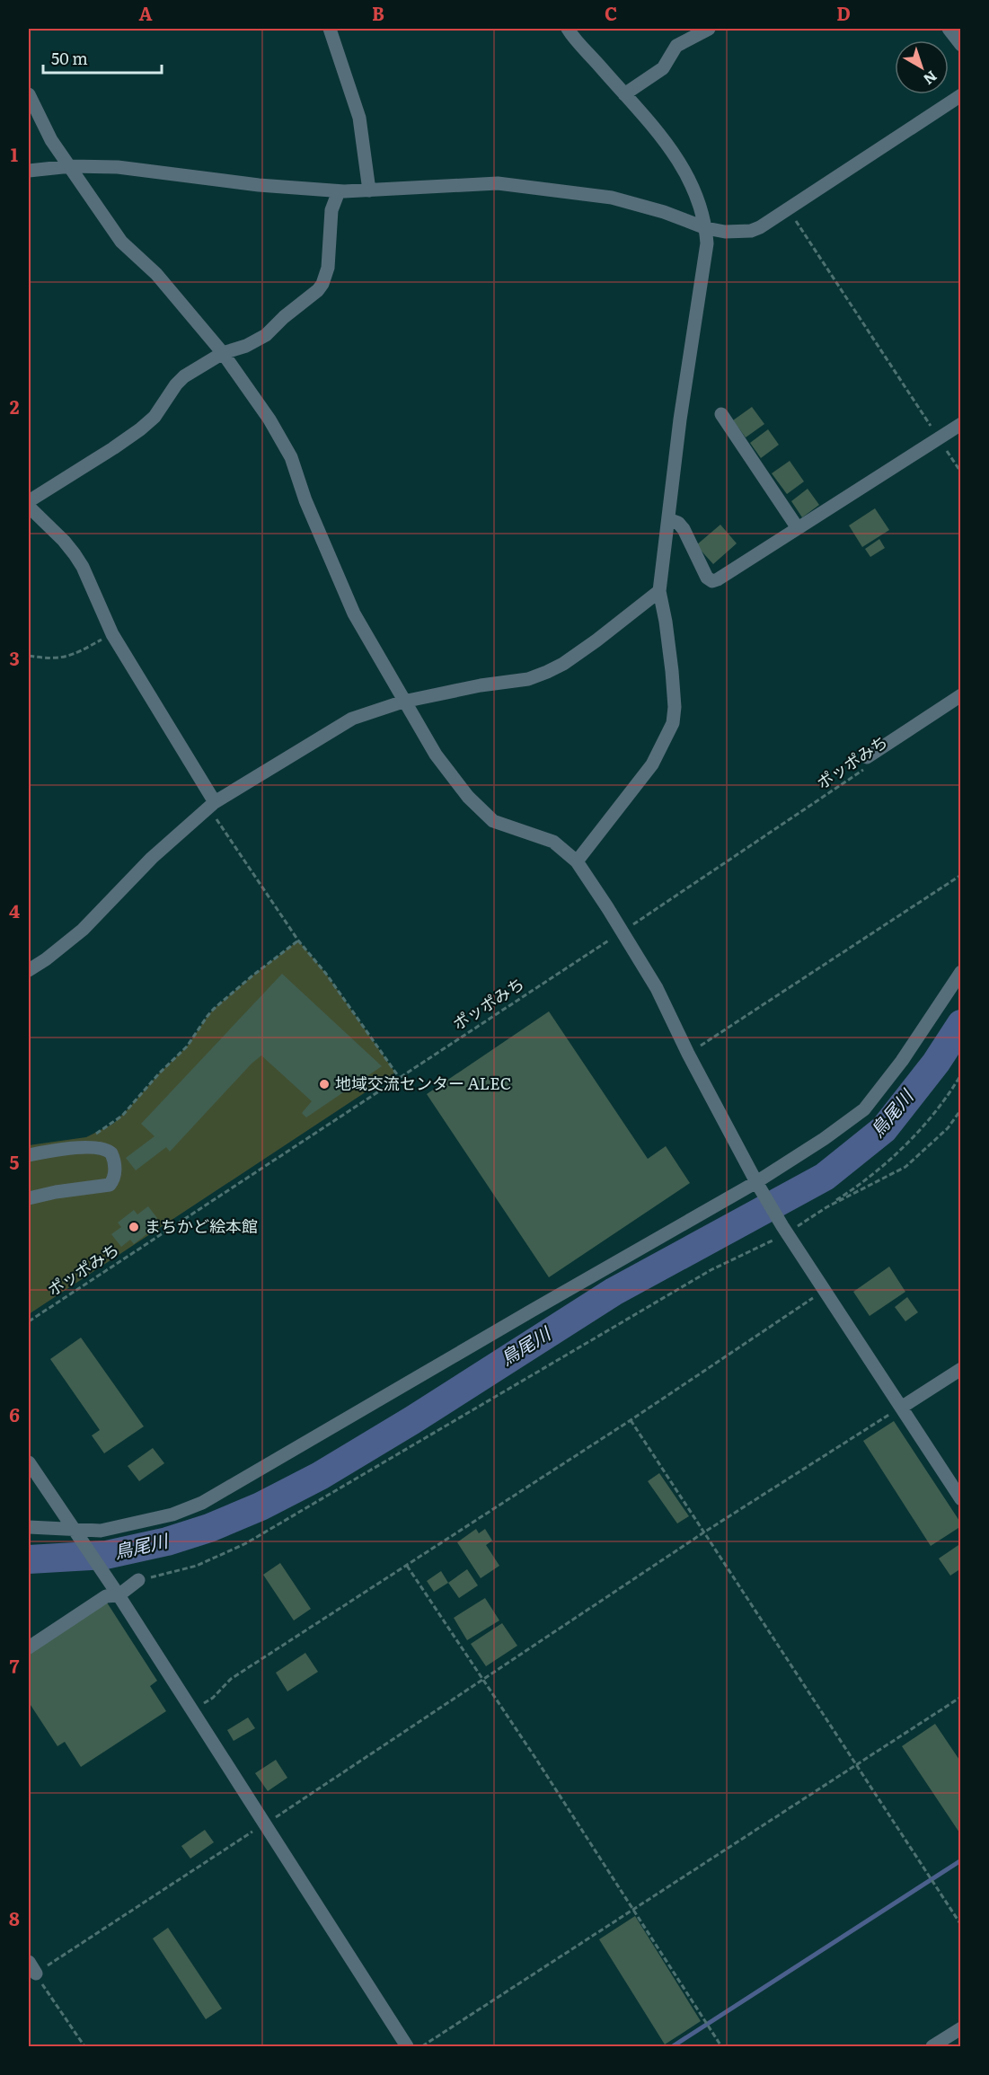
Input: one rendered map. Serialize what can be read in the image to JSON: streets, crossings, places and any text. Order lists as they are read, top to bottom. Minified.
{"streets":{"path":["ポッポみち"]},"water":["鳥尾川"],"places":["地域交流センター ALEC","まちかど絵本館"],"scale_bar":"50 m","north":"bottom right","grid":{"columns":["A","B","C","D"],"rows":["1","2","3","4","5","6","7","8"]}}
